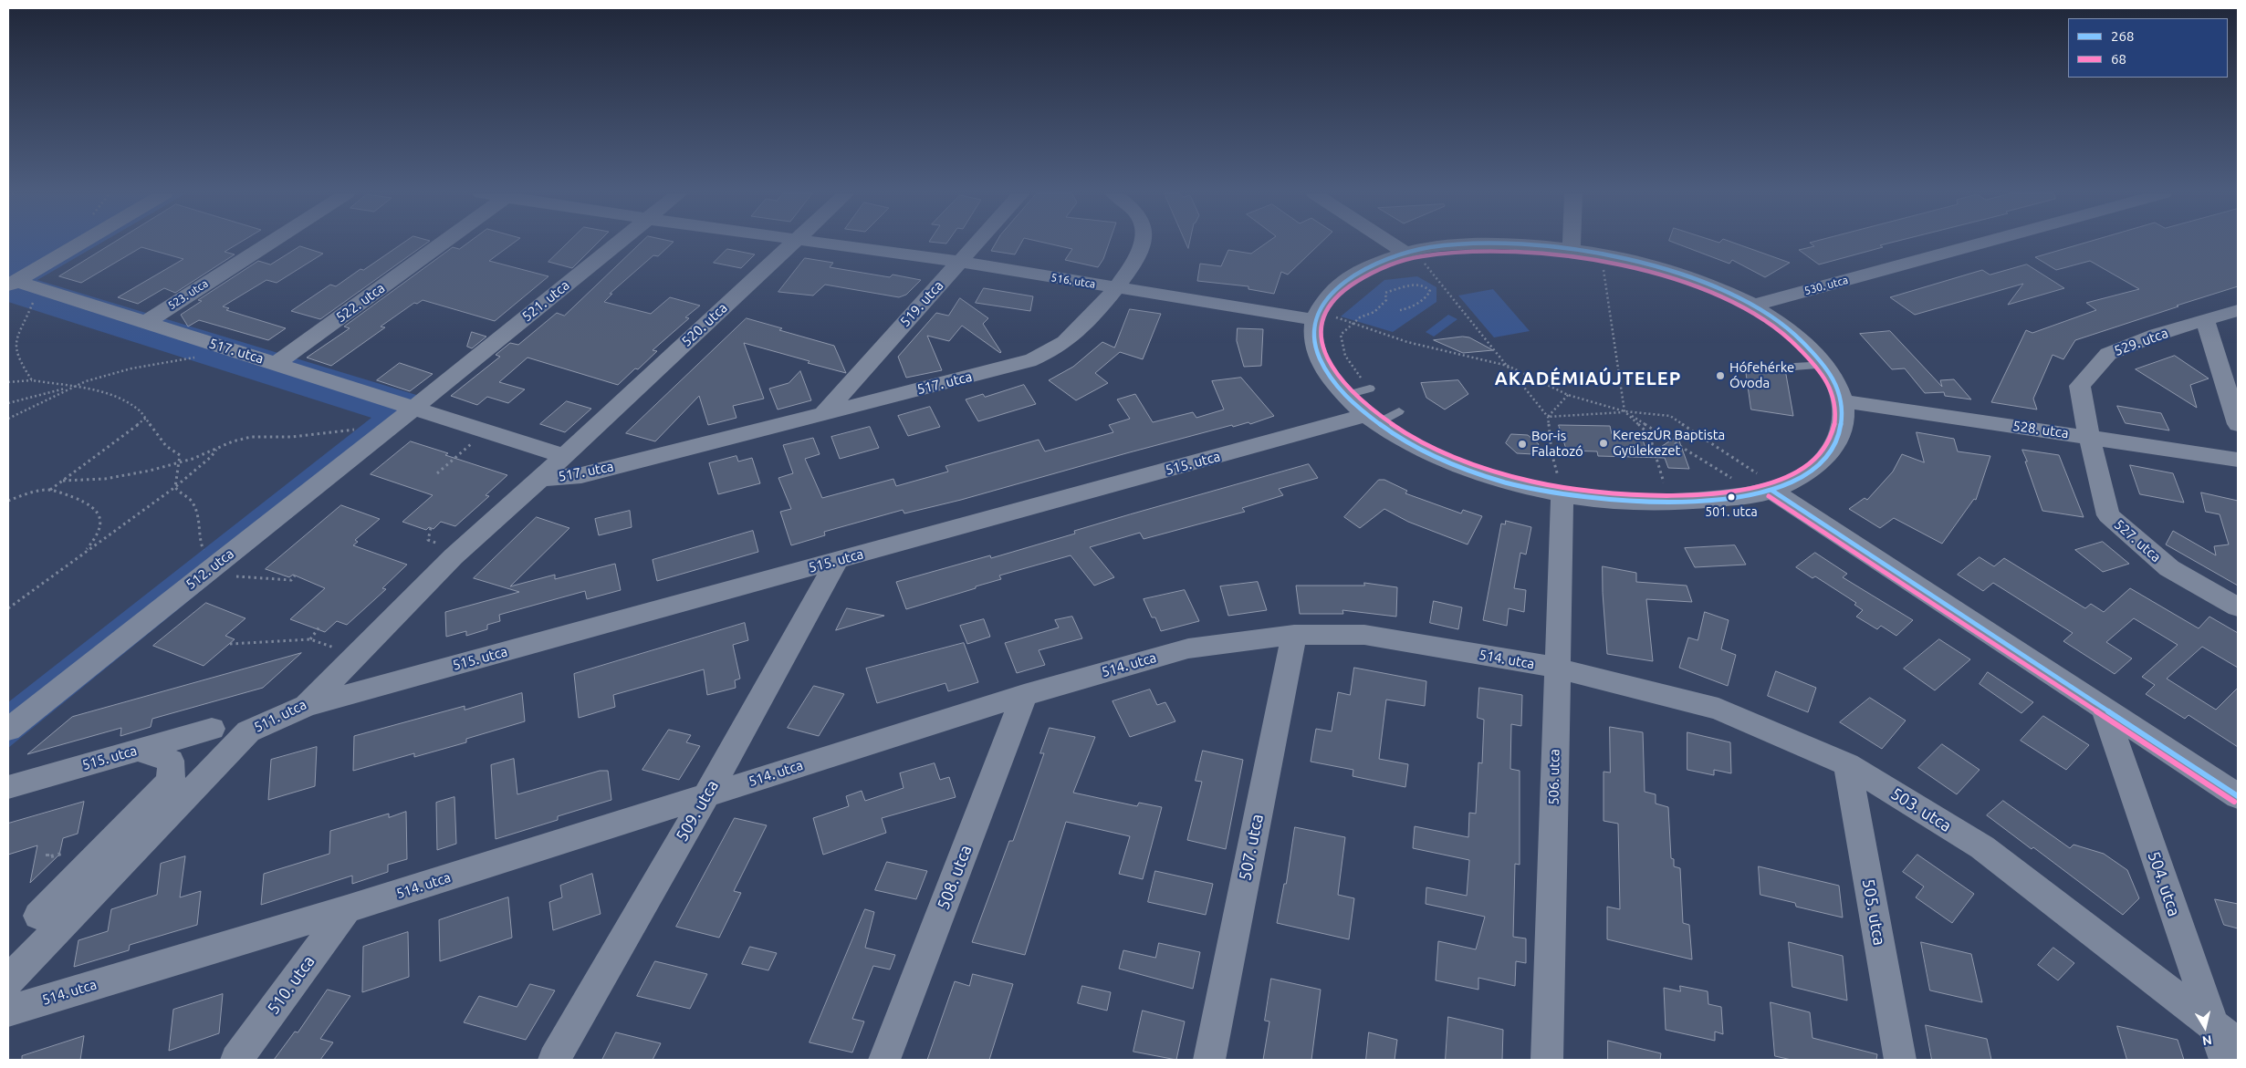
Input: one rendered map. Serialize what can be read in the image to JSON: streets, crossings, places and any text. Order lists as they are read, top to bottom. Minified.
{"streets":{"street":["516. utca","530. utca","523. utca","521. utca","522. utca","519. utca","520. utca","529. utca","517. utca","528. utca","515. utca","527. utca","512. utca","514. utca","511. utca","506. utca","503. utca","509. utca","507. utca","508. utca","504. utca","505. utca","510. utca"]},"crossings":[["516. utca","519. utca"],["516. utca","517. utca"],["523. utca","517. utca"],["521. utca","517. utca"],["521. utca","512. utca"],["522. utca","517. utca"],["519. utca","517. utca"],["520. utca","517. utca"],["529. utca","528. utca"],["529. utca","527. utca"],["517. utca","512. utca"],["517. utca","511. utca"],["528. utca","527. utca"],["515. utca","511. utca"],["515. utca","509. utca"],["514. utca","506. utca"],["514. utca","503. utca"],["514. utca","509. utca"],["514. utca","507. utca"],["514. utca","508. utca"],["514. utca","510. utca"],["506. utca","503. utca"],["503. utca","504. utca"],["503. utca","505. utca"]],"districts":["AKADÉMIAÚJTELEP"],"places":["Hófehérke Óvoda","KereszÚR Baptista Gyülekezet","Bor-is Falatozó","501. utca"],"lines":["transit line 268","transit line 68"],"legend":["268","68"],"north":"bottom"}
